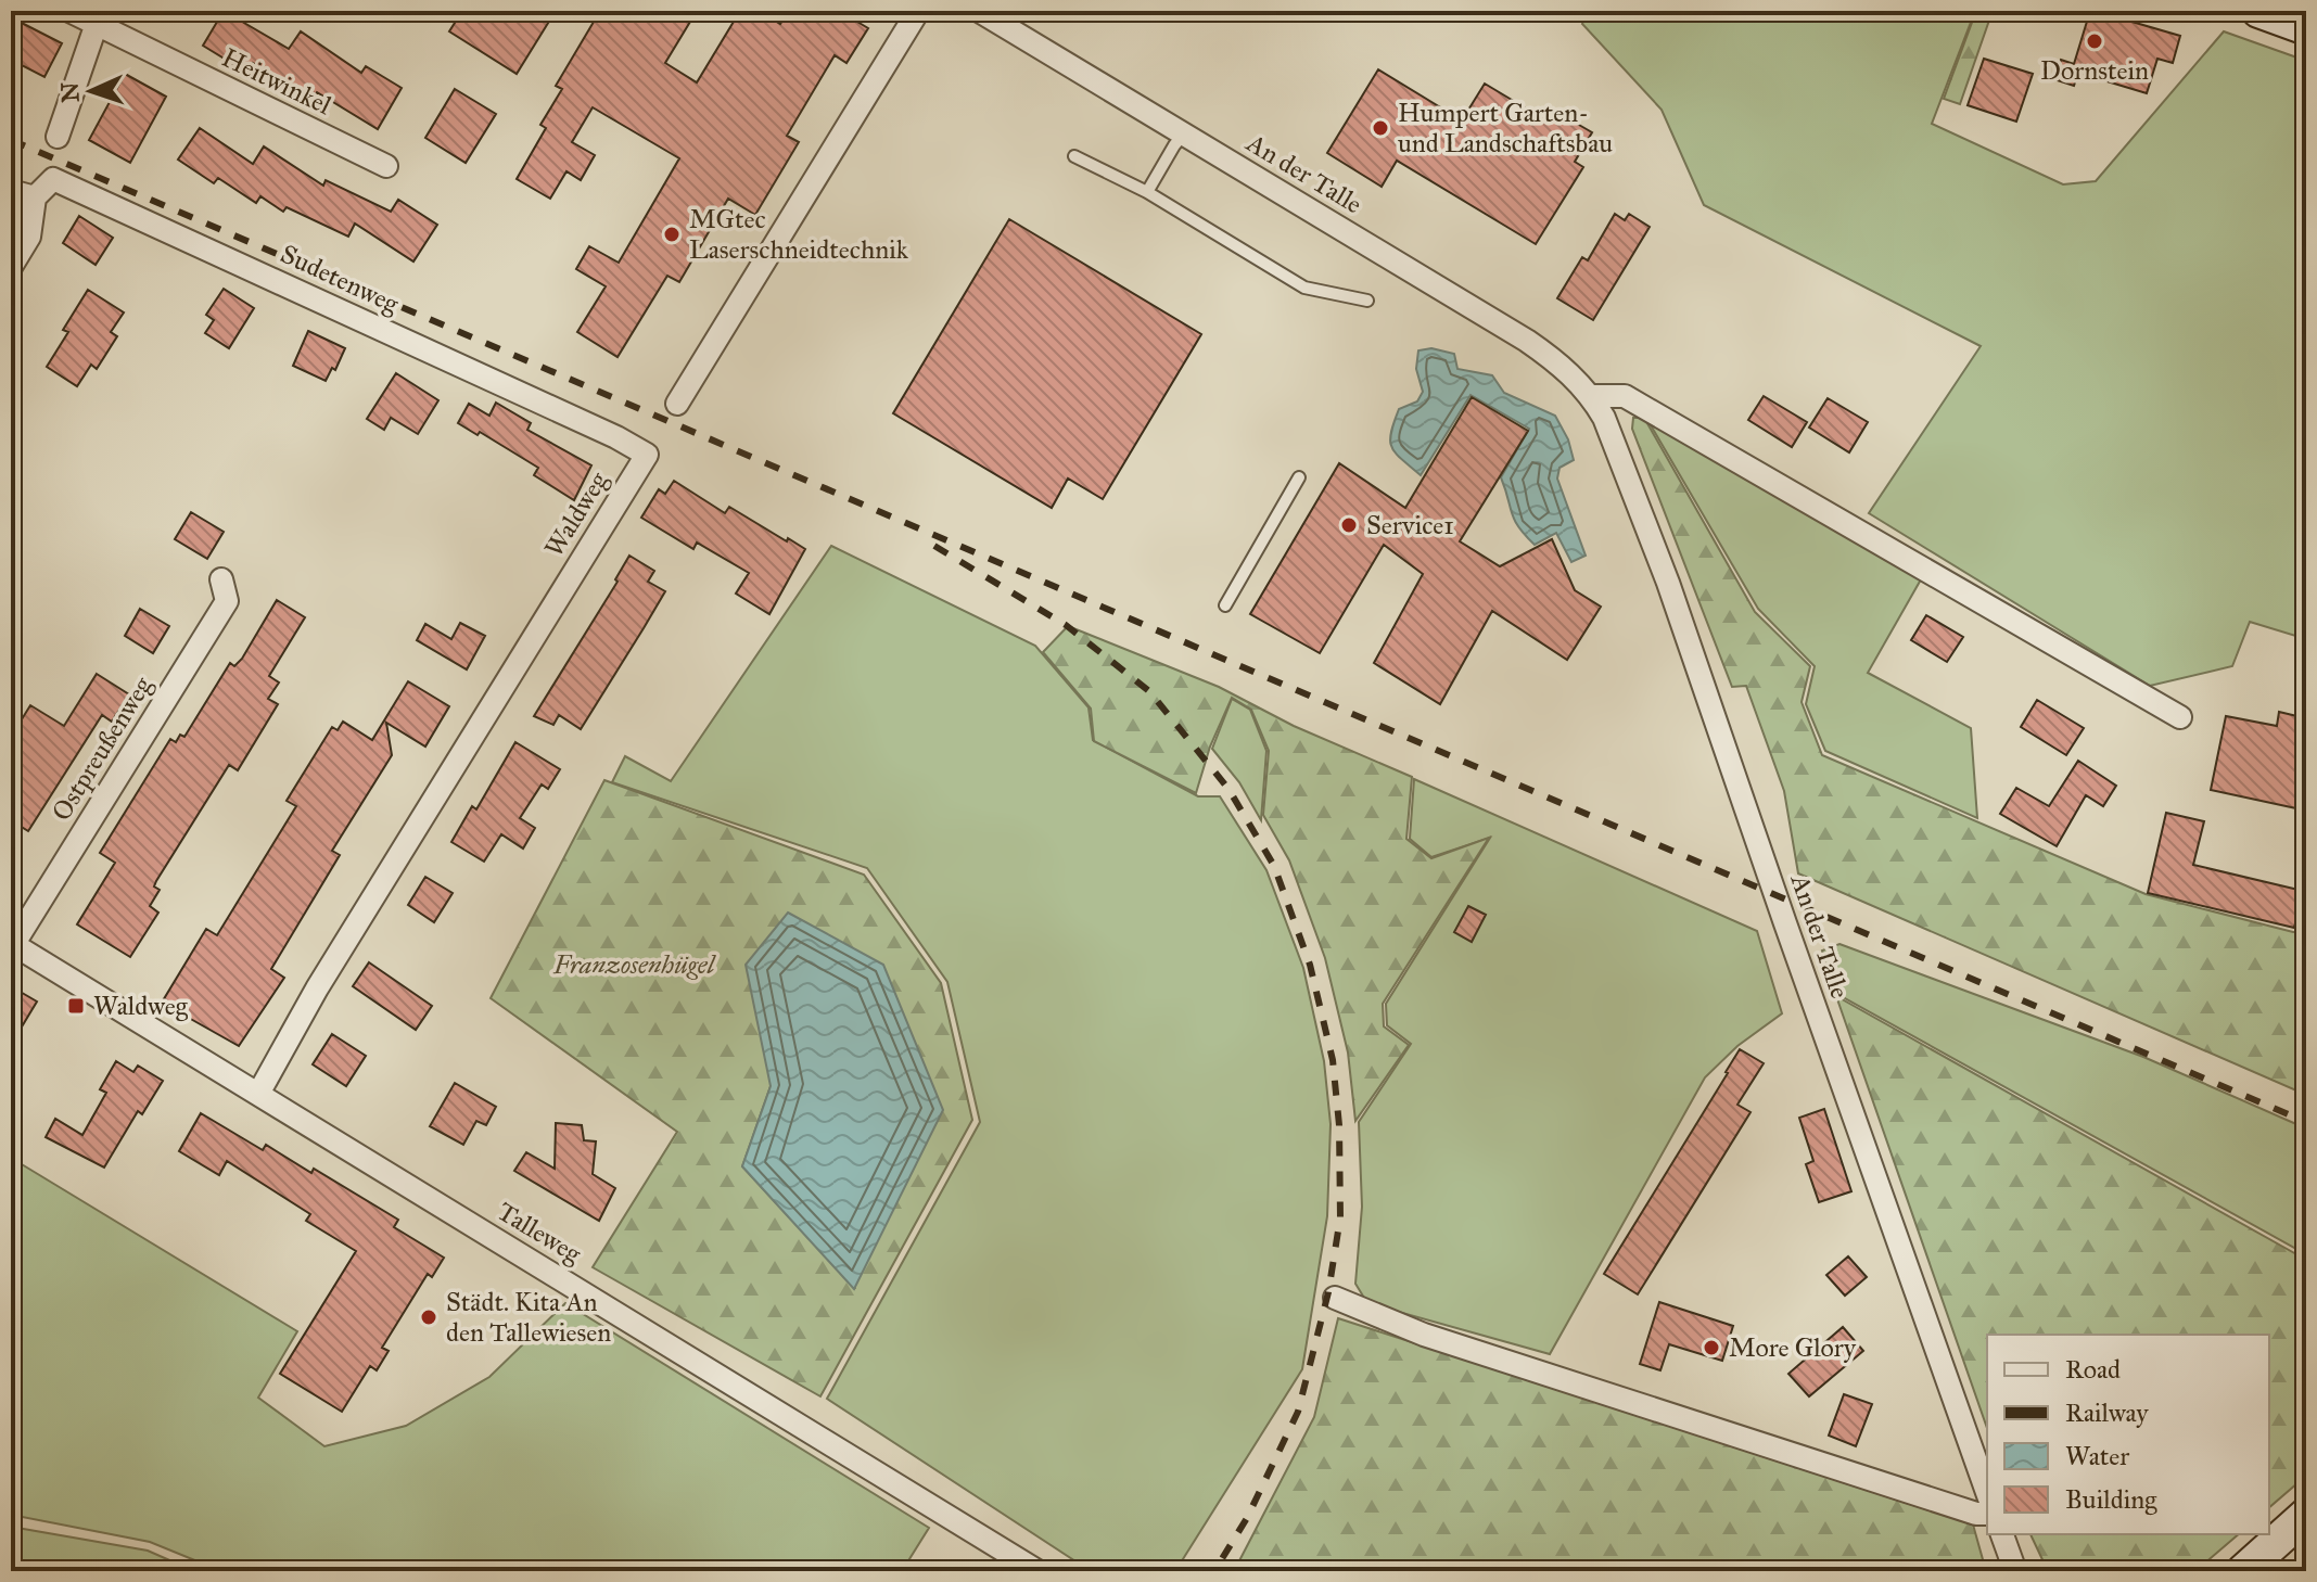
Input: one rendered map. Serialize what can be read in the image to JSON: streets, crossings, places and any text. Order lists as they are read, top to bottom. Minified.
{"streets":{"street":["Heitwinkel","An der Talle","Sudetenweg","Waldweg","Ostpreußenweg","Talleweg"]},"crossings":[["Sudetenweg","Waldweg"],["Waldweg","Talleweg"],["Ostpreußenweg","Talleweg"]],"parks":["Franzosenhügel"],"places":{"other":["Dornstein","Humpert Garten- und Landschaftsbau","MGtec Laserschneidtechnik","Service1","Städt. Kita An den Tallewiesen","More Glory"],"transit":["Waldweg"]},"legend":["Road","Railway","Water","Building"],"north":"left"}
